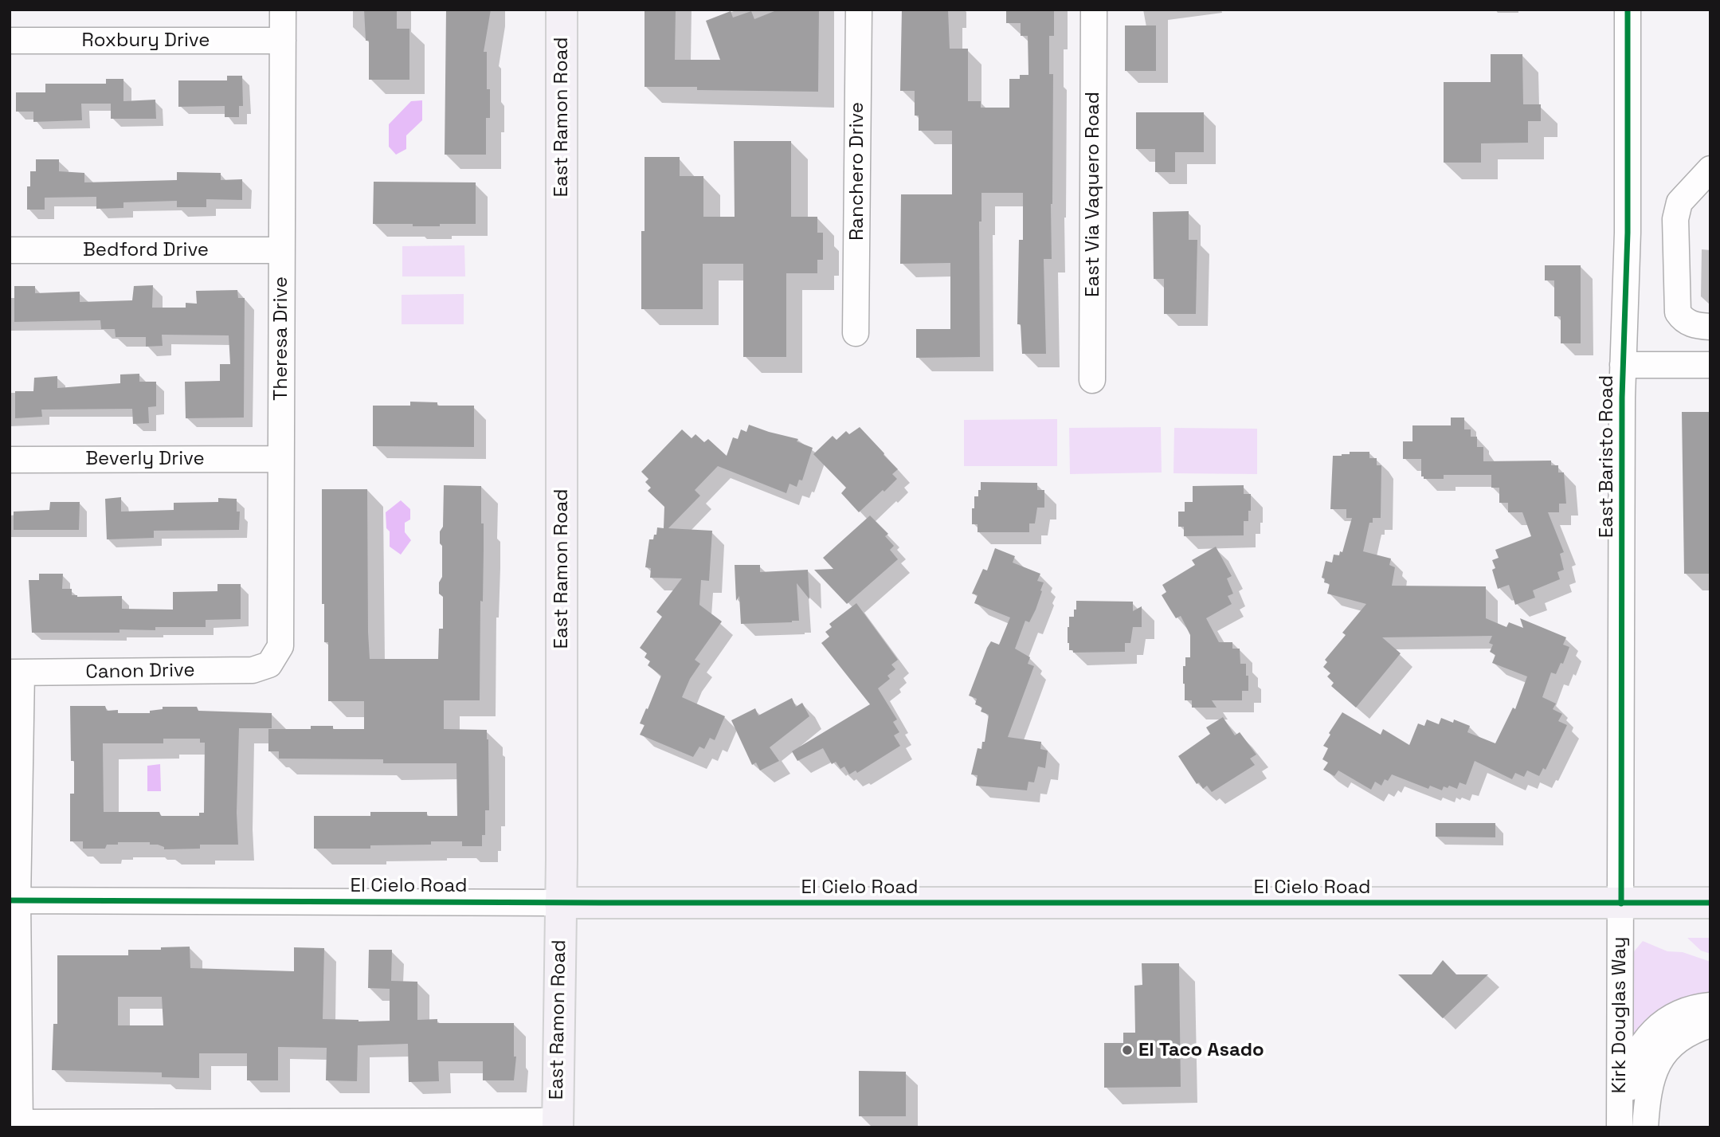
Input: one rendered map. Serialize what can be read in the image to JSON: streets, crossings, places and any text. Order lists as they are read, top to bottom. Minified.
{"streets":{"main road":["East Ramon Road","El Cielo Road"],"street":["Roxbury Drive","Ranchero Drive","East Via Vaquero Road","Bedford Drive","Theresa Drive","East Baristo Road","Beverly Drive","Canon Drive","Kirk Douglas Way"]},"crossings":[["Roxbury Drive","Theresa Drive"],["East Ramon Road","El Cielo Road"],["Bedford Drive","Theresa Drive"],["Theresa Drive","Beverly Drive"],["Theresa Drive","Canon Drive"],["East Baristo Road","El Cielo Road"],["East Baristo Road","Kirk Douglas Way"],["El Cielo Road","Kirk Douglas Way"]],"places":["El Taco Asado"]}
